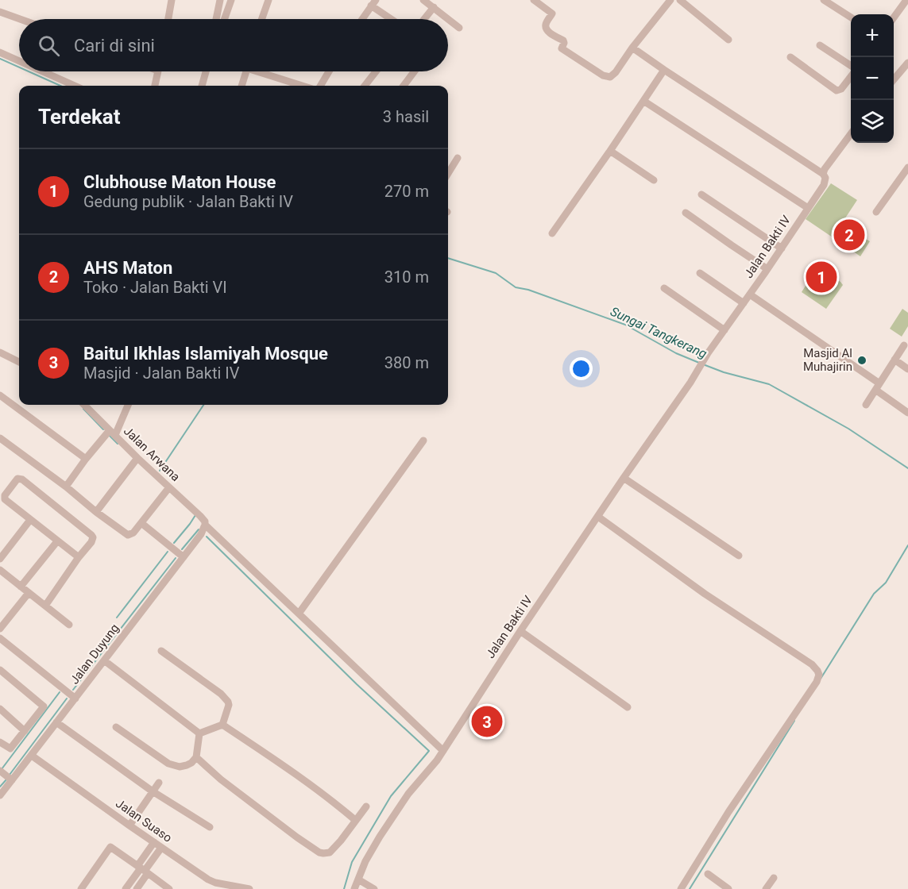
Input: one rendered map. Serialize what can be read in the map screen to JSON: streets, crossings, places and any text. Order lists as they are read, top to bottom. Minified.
{"streets":{"street":["Jalan Bakti IV","Jalan Arwana","Jalan Duyung","Jalan Suaso"]},"crossings":[["Jalan Bakti IV","Jalan Arwana"],["Jalan Arwana","Jalan Duyung"],["Jalan Duyung","Jalan Suaso"]],"water":["Sungai Tangkerang"],"places":["Masjid Al Muhajirin"],"page":{"map_buttons":["+","−"],"search":"Cari di sini","heading":["Terdekat","3 hasil"],"list":[{"mark":"1","name":"Clubhouse Maton House","note":"Gedung publik · Jalan Bakti IV","value":"270 m"},{"mark":"2","name":"AHS Maton","note":"Toko · Jalan Bakti VI","value":"310 m"},{"mark":"3","name":"Baitul Ikhlas Islamiyah Mosque","note":"Masjid · Jalan Bakti IV","value":"380 m"}],"pins":["2","1","3"]}}
